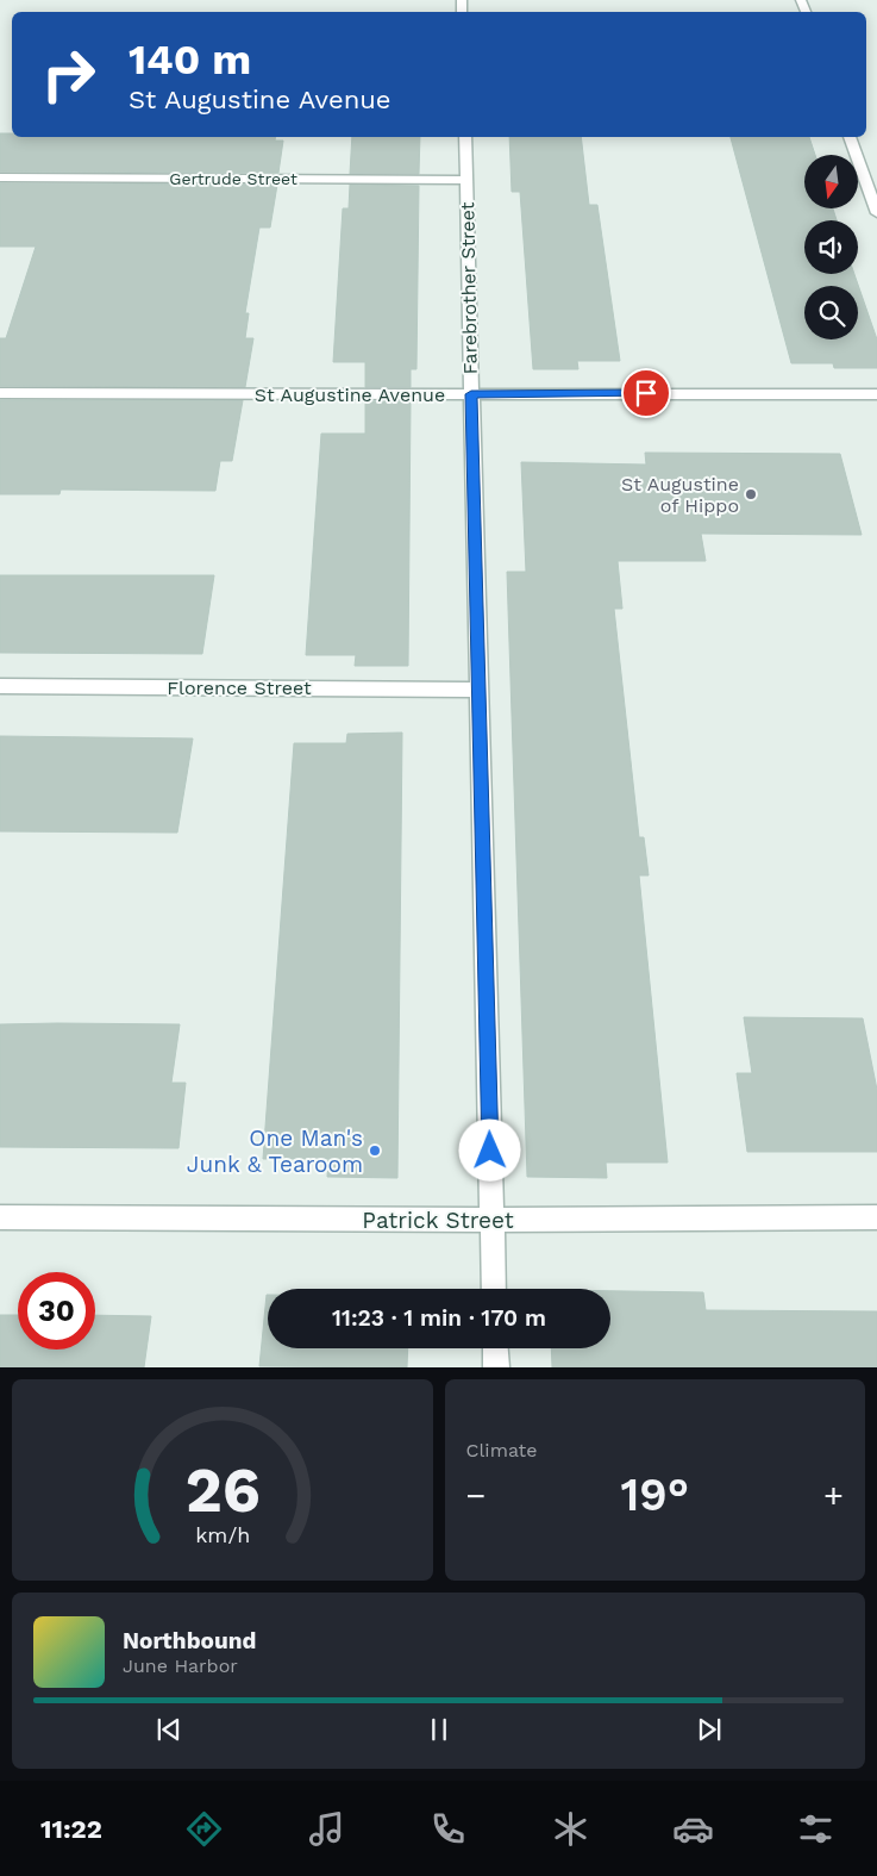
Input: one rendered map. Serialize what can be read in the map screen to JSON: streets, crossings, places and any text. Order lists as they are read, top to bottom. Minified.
{"streets":{"street":["Gertrude Street","Farebrother Street","St Augustine Avenue","Florence Street","Patrick Street"]},"crossings":[["Gertrude Street","Farebrother Street"],["Farebrother Street","St Augustine Avenue"],["Farebrother Street","Florence Street"],["Farebrother Street","Patrick Street"]],"places":["St Augustine of Hippo","One Man's Junk & Tearoom"],"north":"bottom","page":{"turn":["140 m","St Augustine Avenue"],"limit":"30","trip":"11:23 · 1 min · 170 m","tile":"Climate","heat":["−","19°","+"],"song":["Northbound","June Harbor"],"tabs":"11:22","gauge":["26","km/h"]}}
